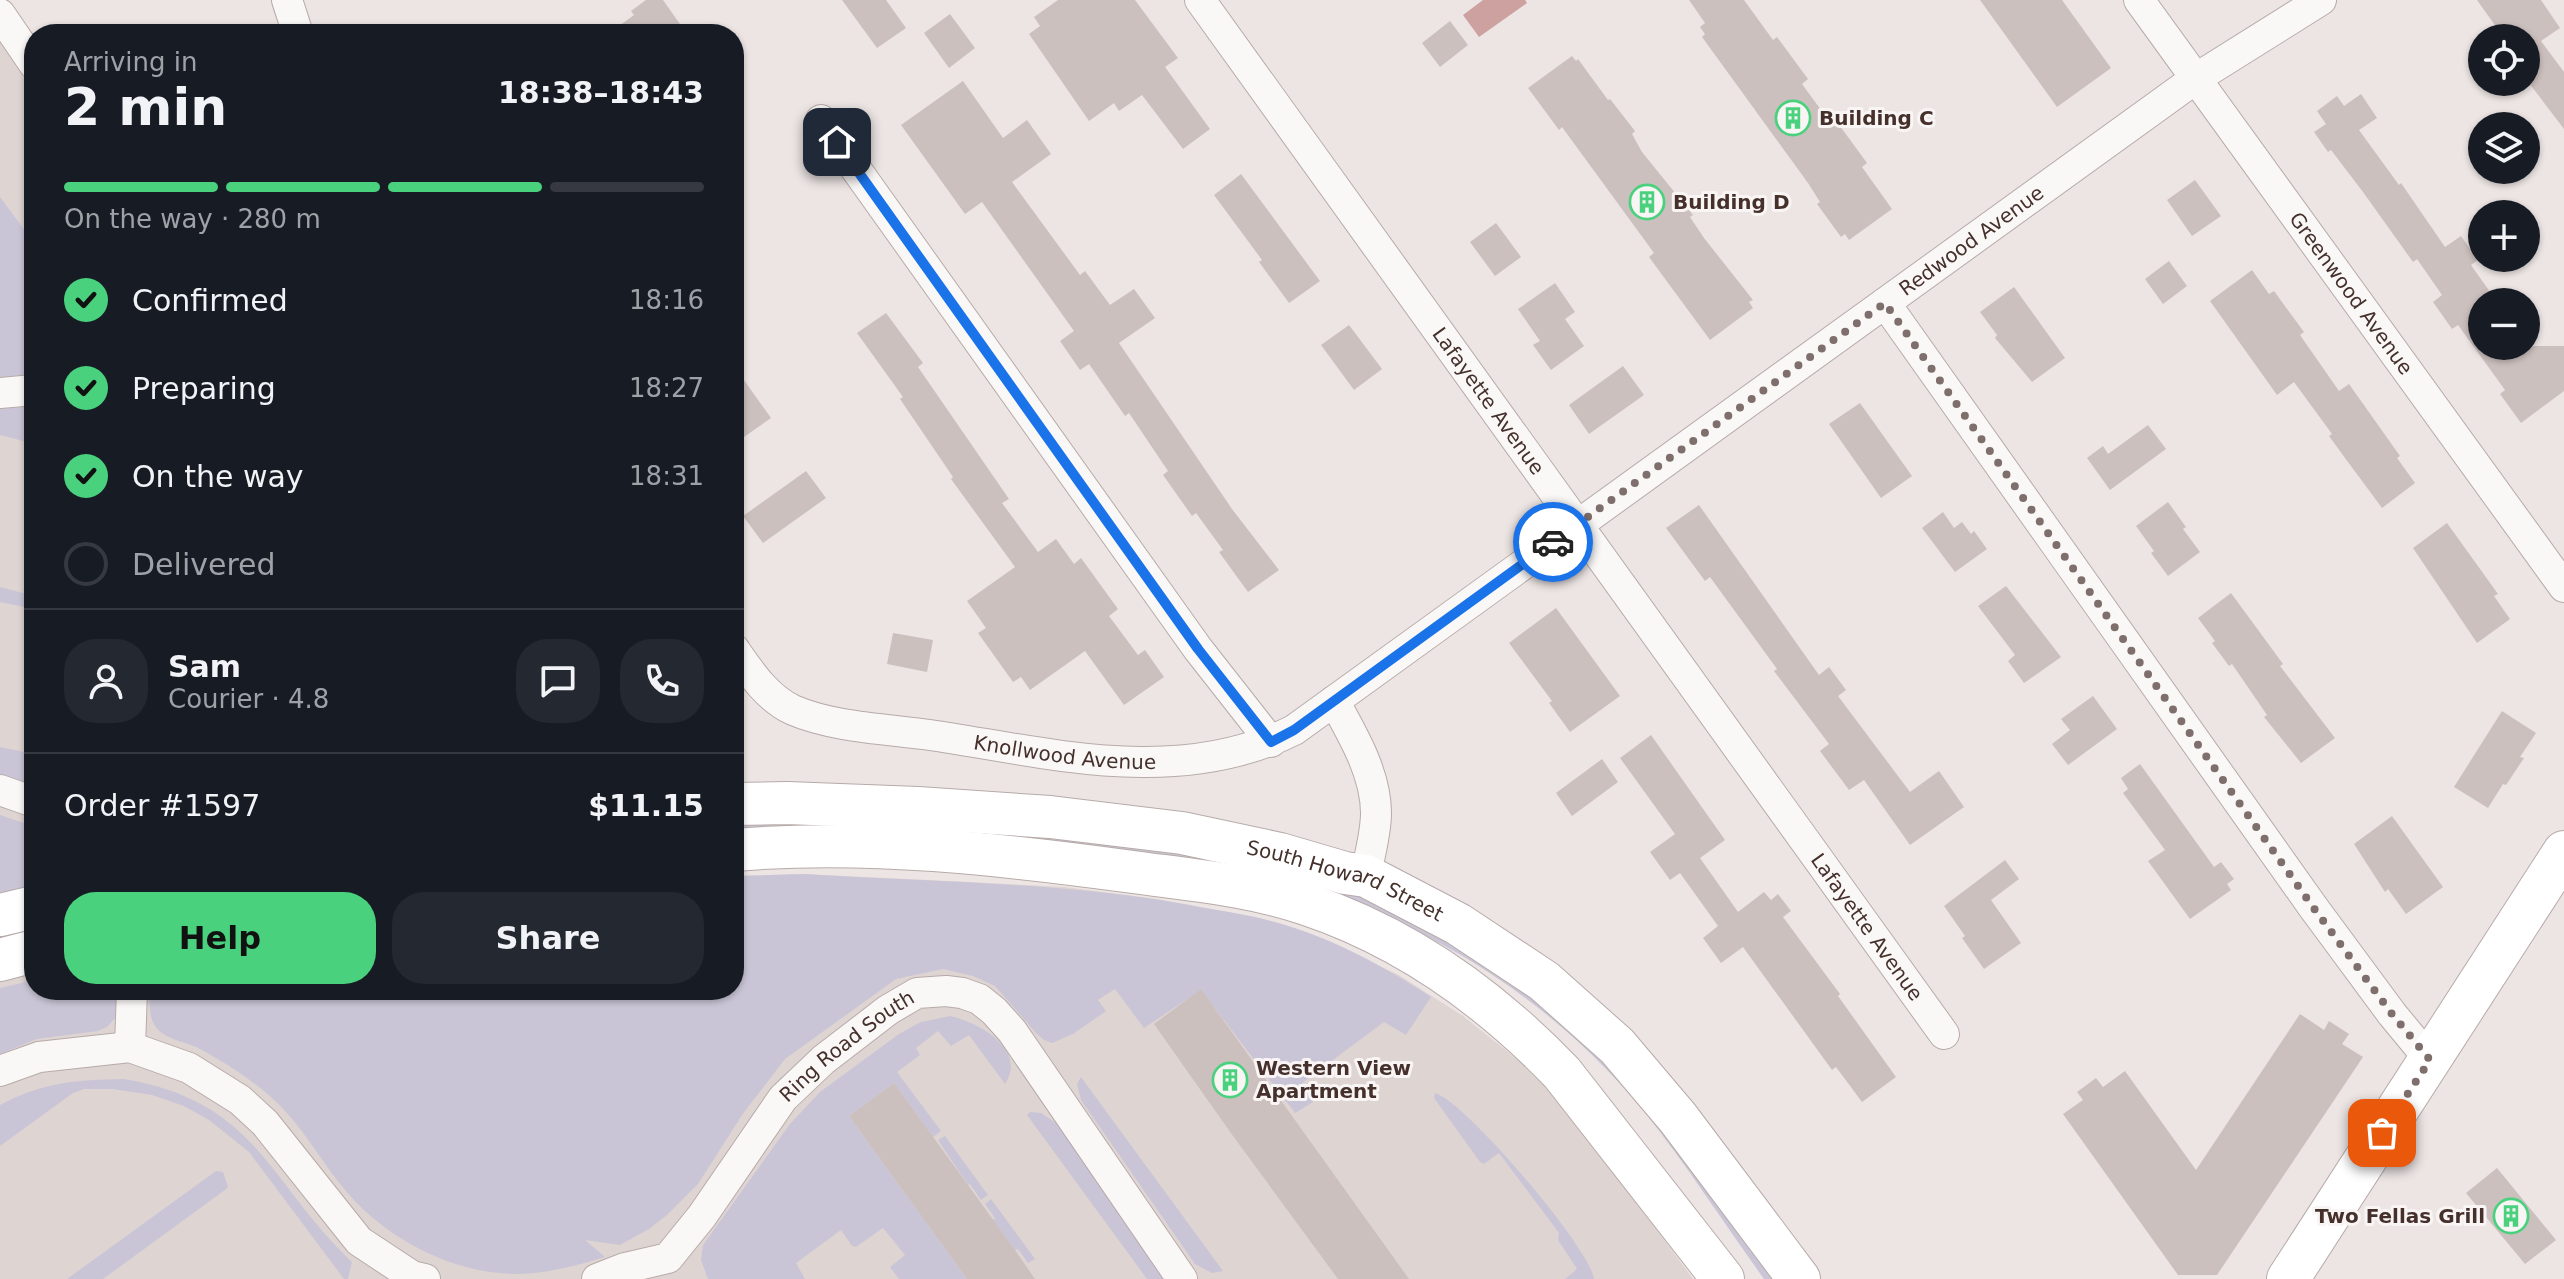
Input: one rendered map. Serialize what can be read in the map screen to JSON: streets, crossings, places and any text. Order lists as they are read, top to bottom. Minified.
{"streets":{"street":["Redwood Avenue","Greenwood Avenue","Lafayette Avenue","Knollwood Avenue","South Howard Street","Ring Road South"]},"crossings":[["Redwood Avenue","Greenwood Avenue"],["Redwood Avenue","Lafayette Avenue"],["Redwood Avenue","Knollwood Avenue"]],"places":{"building":["Building C","Building D","Western View Apartment","Two Fellas Grill"]},"page":{"map_buttons":["+","−"],"heading":["2 min","Arriving in","18:38–18:43"],"panel":["Sam","Courier · 4.8","Order #1597","$11.15"],"bar":"On the way · 280 m","list":[["Confirmed","18:16"],["Preparing","18:27"],["On the way","18:31"],"Delivered"],"buttons":["Help","Share"]}}
